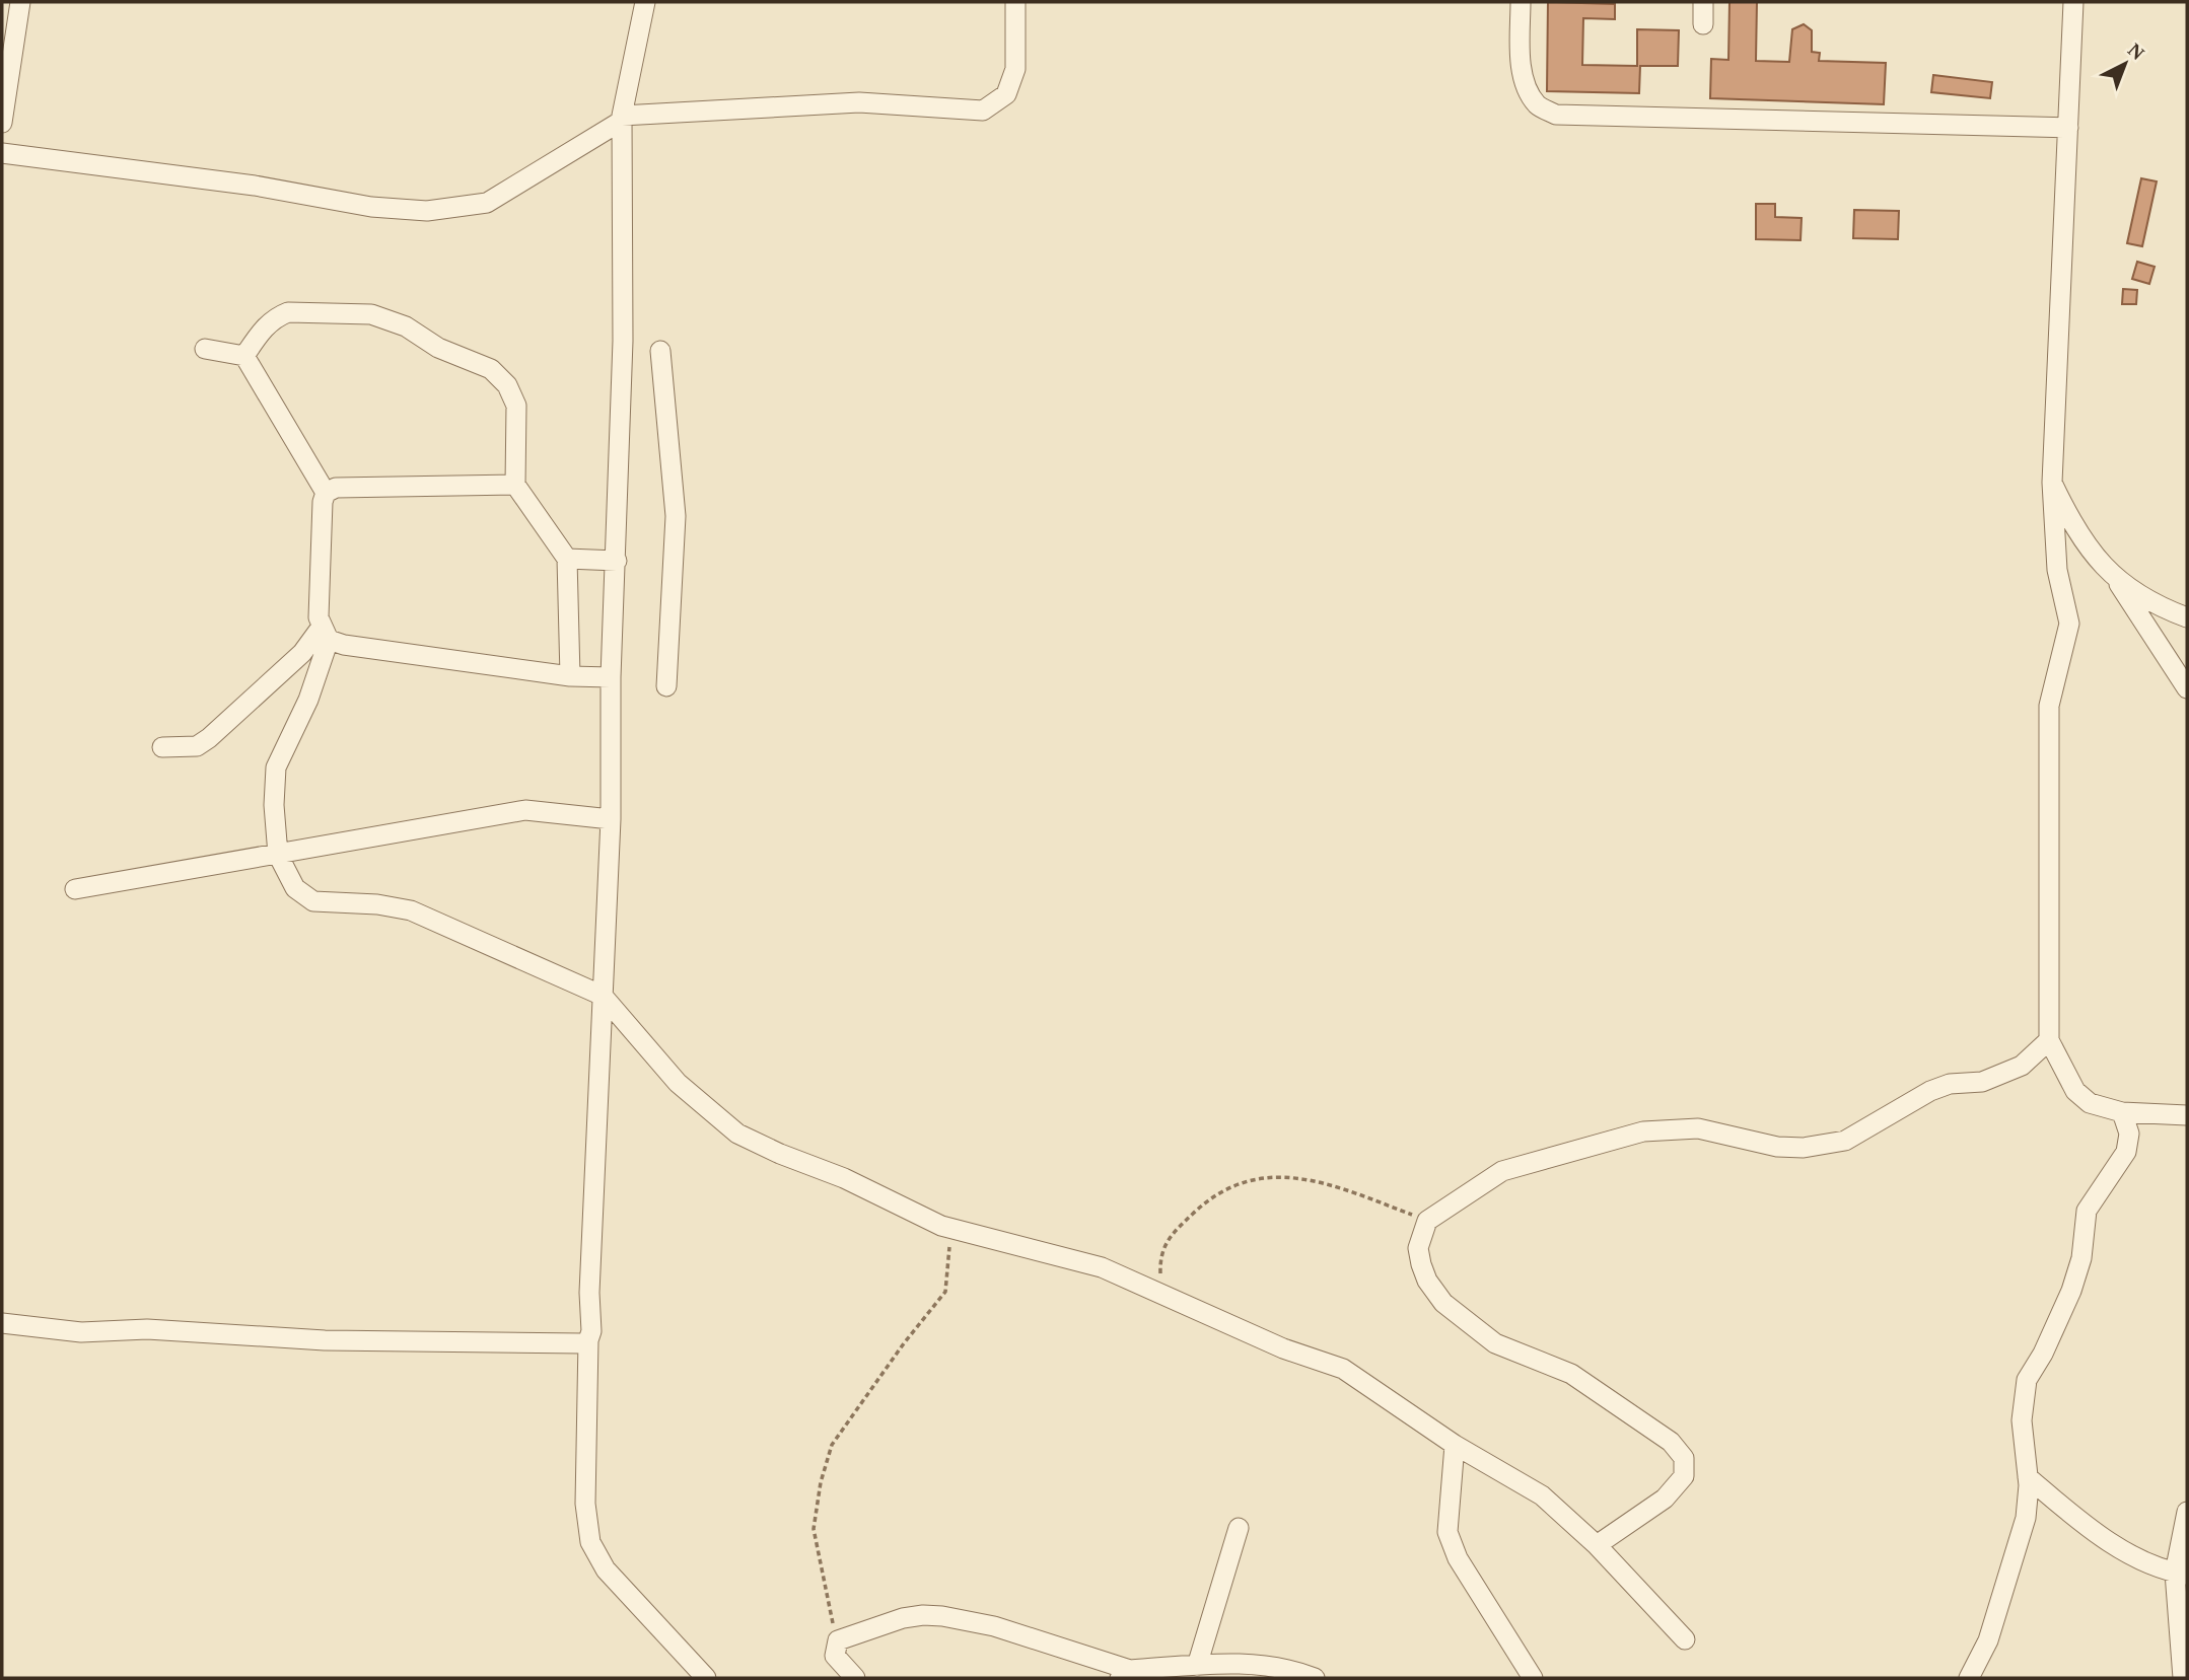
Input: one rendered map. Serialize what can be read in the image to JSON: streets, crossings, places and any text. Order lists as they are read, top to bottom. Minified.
{"north":"top right"}
